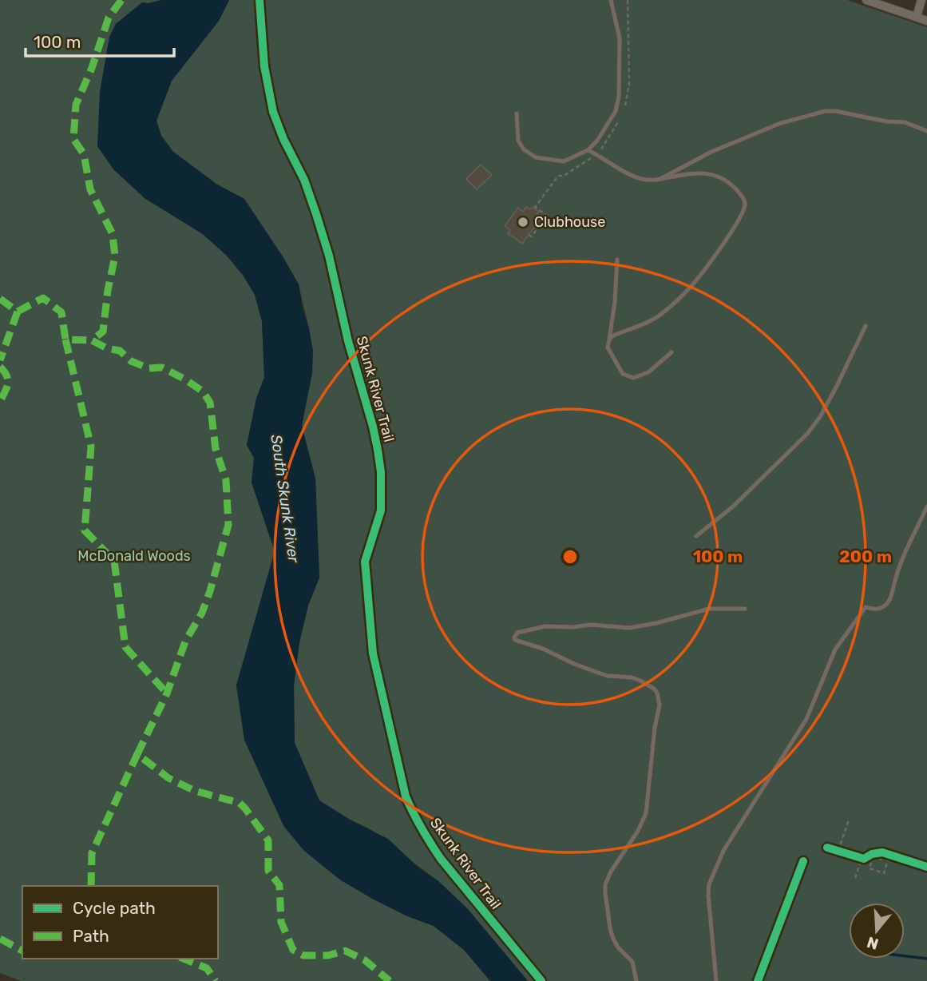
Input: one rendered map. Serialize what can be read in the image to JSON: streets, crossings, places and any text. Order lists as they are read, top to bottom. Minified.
{"streets":{"cycle path":["Skunk River Trail"]},"water":["South Skunk River"],"parks":["McDonald Woods"],"places":["Clubhouse"],"legend":["Cycle path","Path"],"scale_bar":"100 m","north":"bottom","rings":["100 m","200 m"]}
